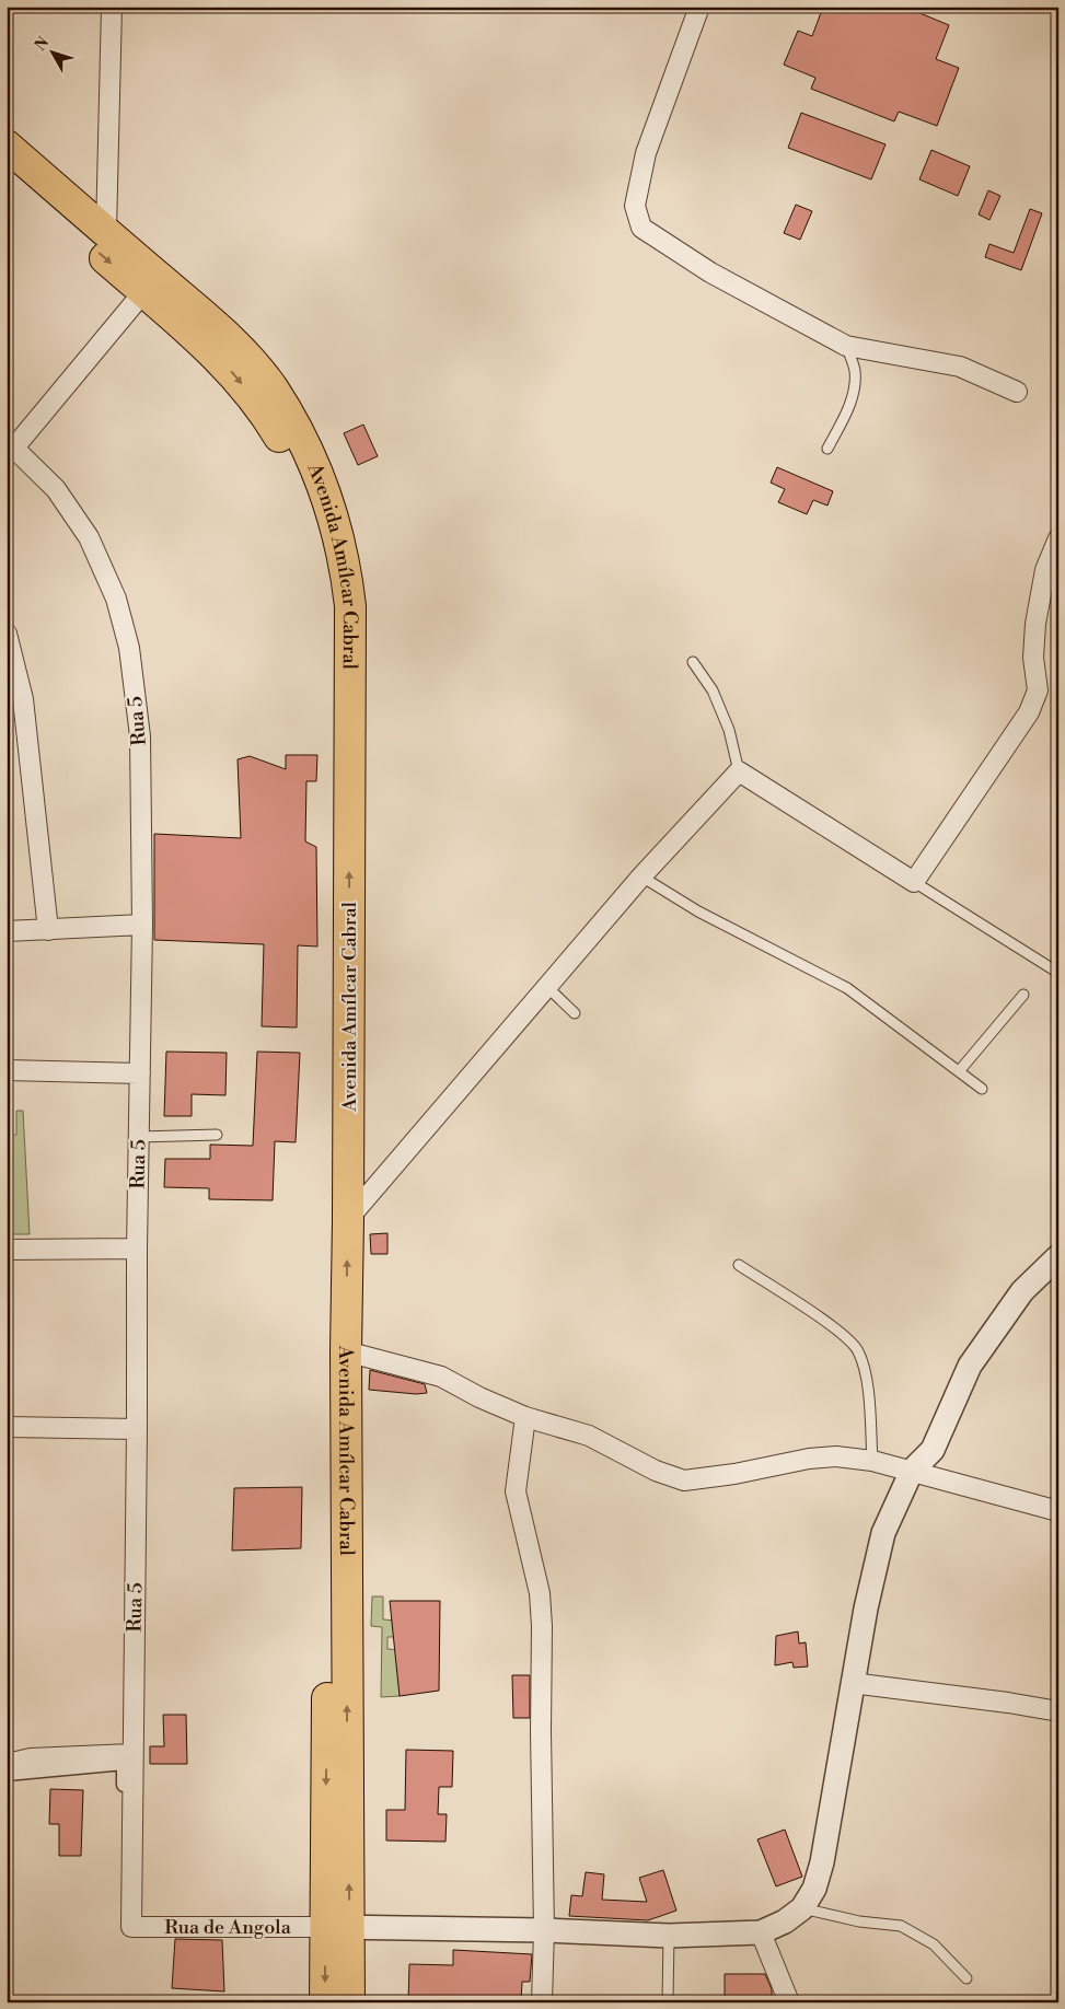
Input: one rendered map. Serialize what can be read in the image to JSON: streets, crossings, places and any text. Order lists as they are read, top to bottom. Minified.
{"streets":{"main road":["Avenida Amílcar Cabral"],"street":["Rua 5","Rua de Angola"]},"crossings":[["Avenida Amílcar Cabral","Rua de Angola"],["Rua 5","Rua de Angola"]],"north":"top left"}
